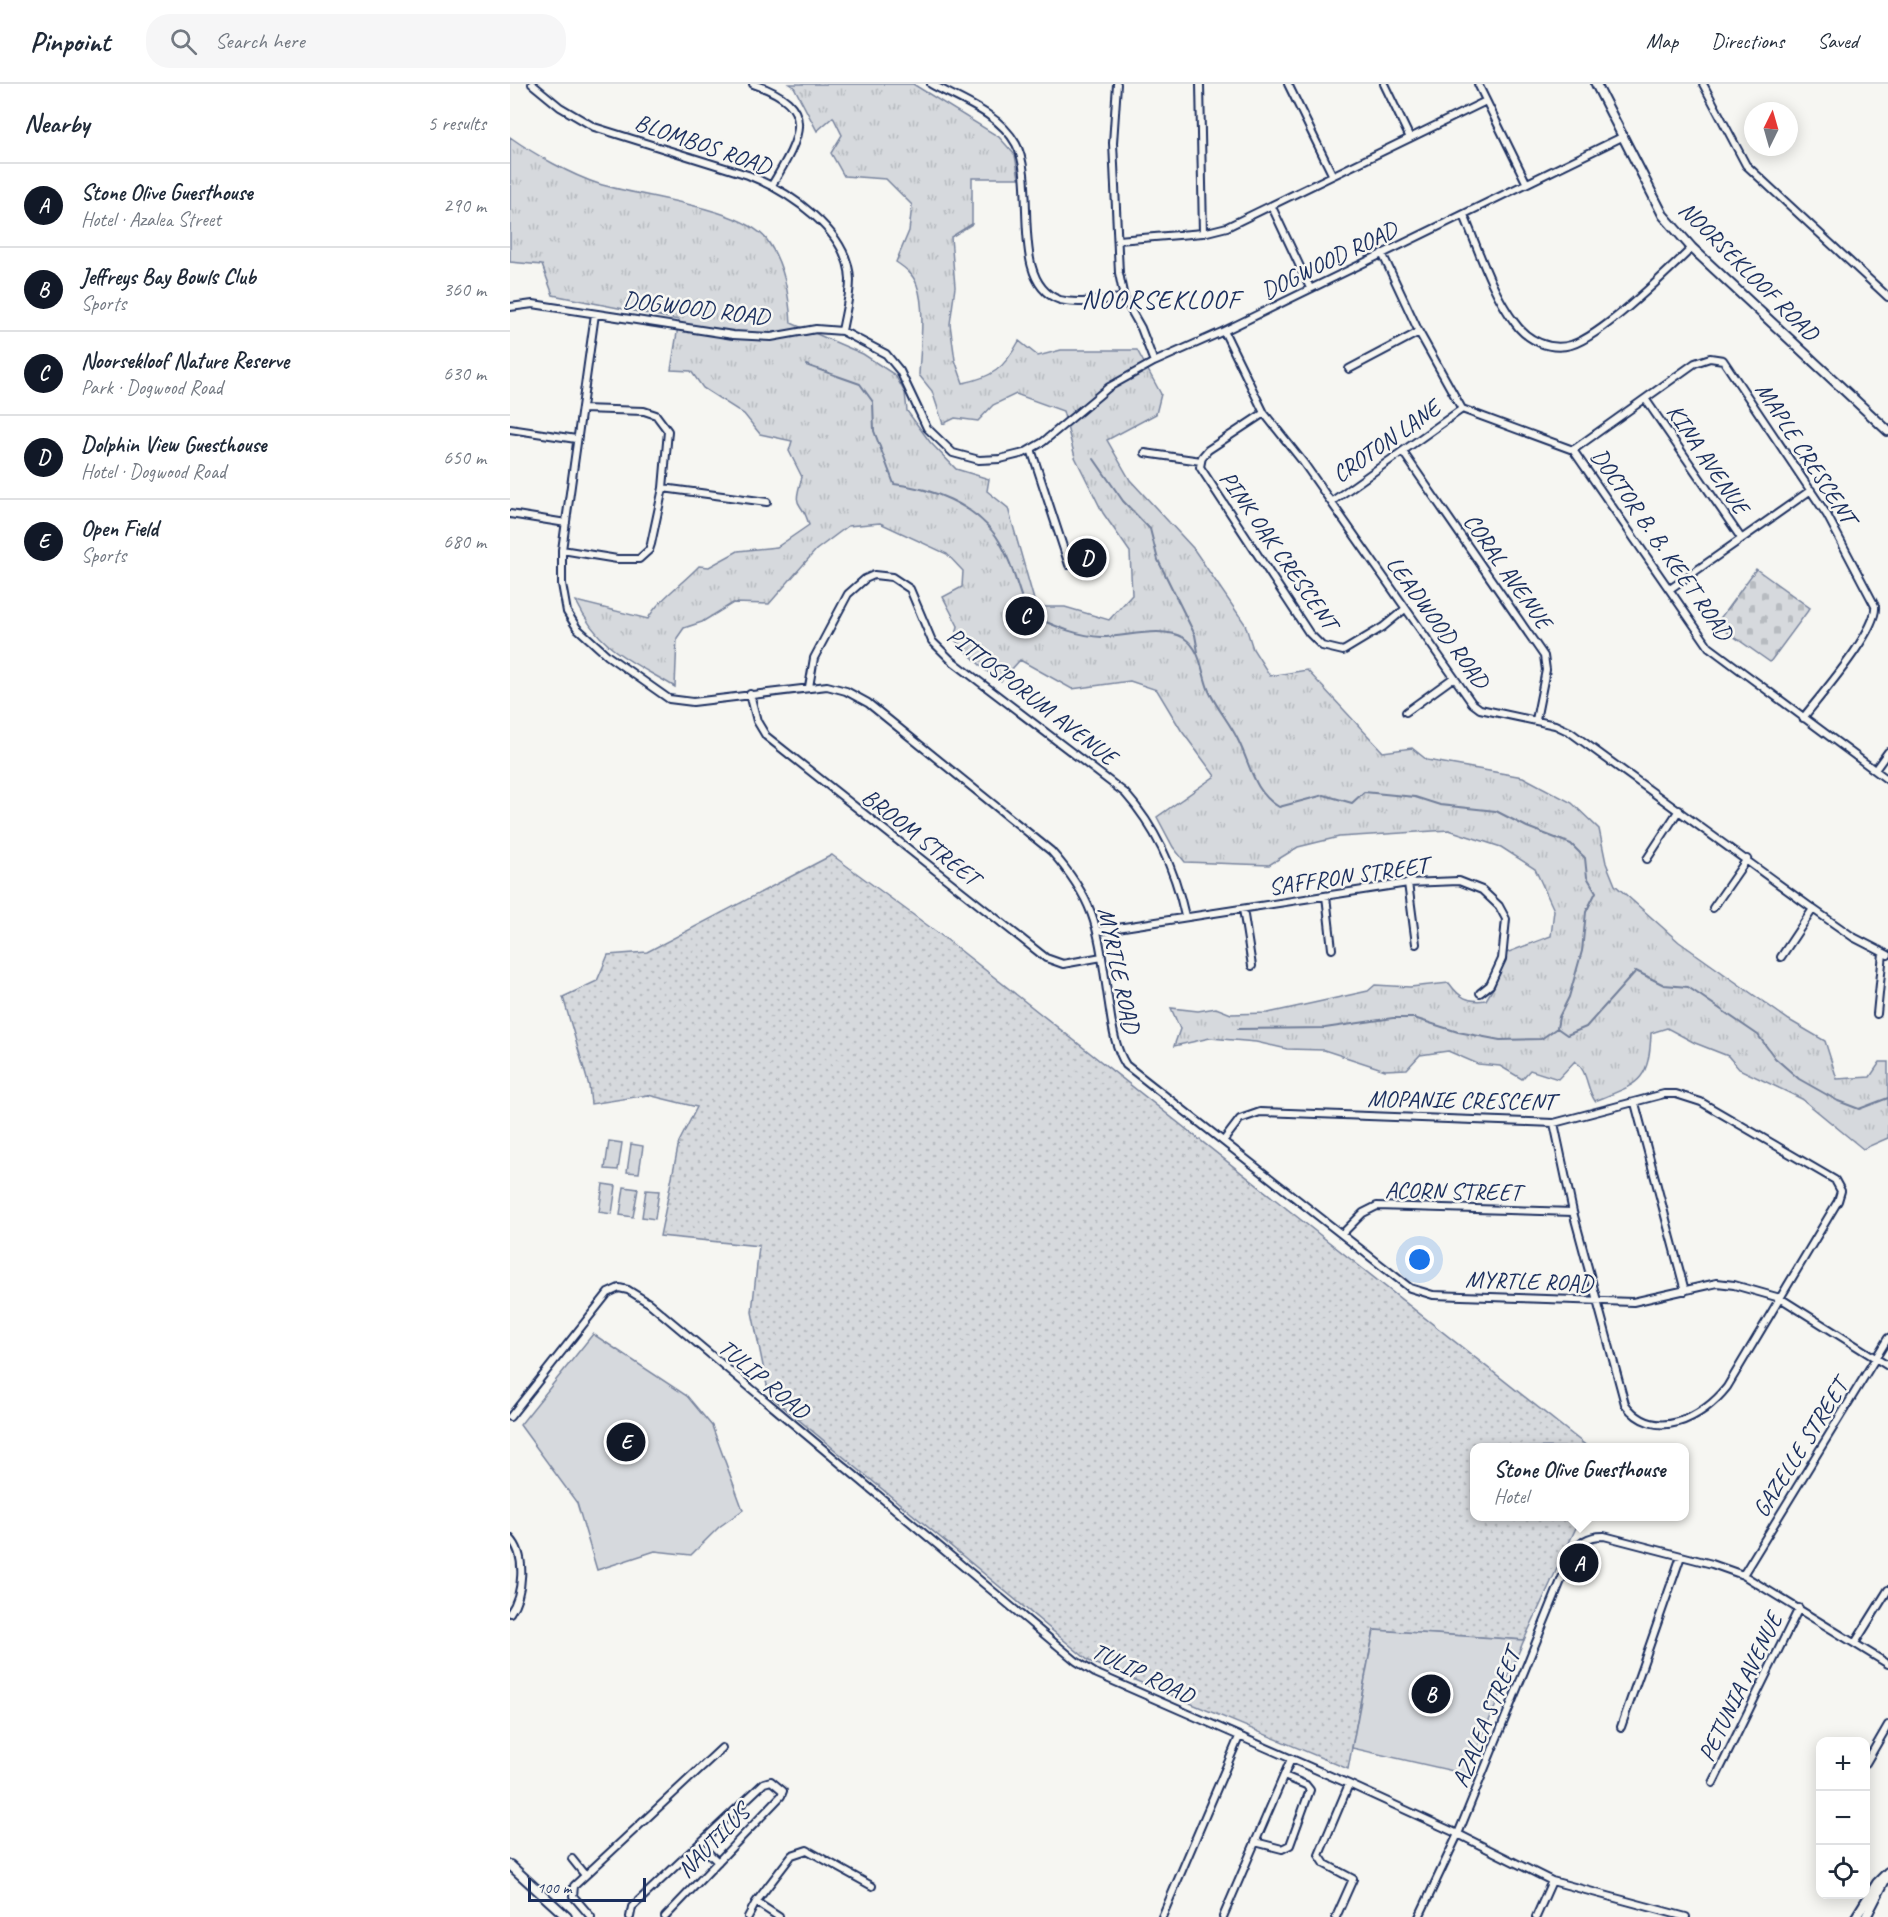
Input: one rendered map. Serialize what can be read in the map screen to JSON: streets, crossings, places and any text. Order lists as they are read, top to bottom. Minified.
{"streets":{"street":["BLOMBOS ROAD","DOGWOOD ROAD","NOORSEKLOOF ROAD","CROTON LANE","MAPLE CRESCENT","KINA AVENUE","DOCTOR B. B. KEET ROAD","PINK OAK CRESCENT","CORAL AVENUE","LEADWOOD ROAD","PITTOSPORUM AVENUE","BROOM STREET","SAFFRON STREET","MYRTLE ROAD","MOPANIE CRESCENT","ACORN STREET","TULIP ROAD","GAZELLE STREET","PETUNIA AVENUE","AZALEA STREET","NAUTILUS"]},"crossings":[["BLOMBOS ROAD","DOGWOOD ROAD"],["DOGWOOD ROAD","NOORSEKLOOF ROAD"],["DOGWOOD ROAD","LEADWOOD ROAD"],["DOGWOOD ROAD","MYRTLE ROAD"],["CROTON LANE","DOCTOR B. B. KEET ROAD"],["CROTON LANE","CORAL AVENUE"],["CROTON LANE","LEADWOOD ROAD"],["MAPLE CRESCENT","KINA AVENUE"],["MAPLE CRESCENT","DOCTOR B. B. KEET ROAD"],["PINK OAK CRESCENT","LEADWOOD ROAD"],["CORAL AVENUE","LEADWOOD ROAD"],["PITTOSPORUM AVENUE","SAFFRON STREET"],["PITTOSPORUM AVENUE","MYRTLE ROAD"],["BROOM STREET","MYRTLE ROAD"],["SAFFRON STREET","MYRTLE ROAD"],["MYRTLE ROAD","MOPANIE CRESCENT"],["MYRTLE ROAD","ACORN STREET"],["MYRTLE ROAD","GAZELLE STREET"],["TULIP ROAD","AZALEA STREET"],["GAZELLE STREET","PETUNIA AVENUE"],["PETUNIA AVENUE","AZALEA STREET"]],"districts":["NOORSEKLOOF"],"scale_bar":"100 m","north":"top","page":{"header":"Pinpoint","search":"Search here","nav":["Map","Directions","Saved"],"heading":["Nearby","5 results"],"list":[{"mark":"A","name":"Stone Olive Guesthouse","note":"Hotel · Azalea Street","value":"290 m"},{"mark":"B","name":"Jeffreys Bay Bowls Club","note":"Sports","value":"360 m"},{"mark":"C","name":"Noorsekloof Nature Reserve","note":"Park · Dogwood Road","value":"630 m"},{"mark":"D","name":"Dolphin View Guesthouse","note":"Hotel · Dogwood Road","value":"650 m"},{"mark":"E","name":"Open Field","note":"Sports","value":"680 m"}],"pins":["D","C","E","A","B"],"popup":["Stone Olive Guesthouse","Hotel"],"map_buttons":["+","−"],"scale":"100 m"}}
